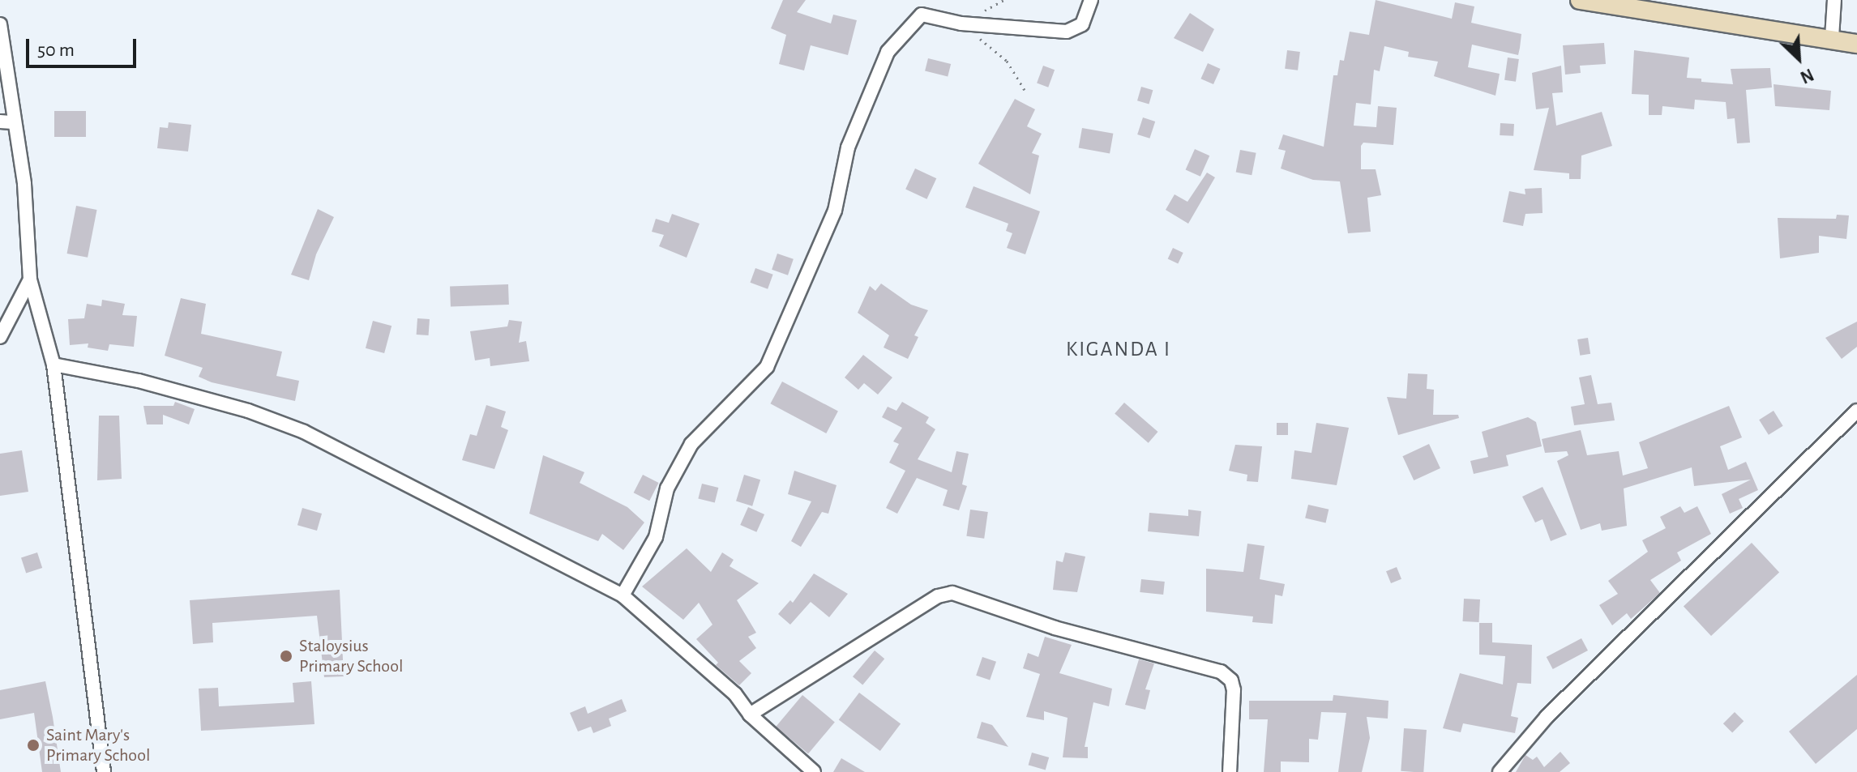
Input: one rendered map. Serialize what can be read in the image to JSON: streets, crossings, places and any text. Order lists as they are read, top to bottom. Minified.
{"districts":["KIGANDA I"],"places":["Staloysius Primary School","Saint Mary's Primary School"],"scale_bar":"50 m","north":"bottom right"}
